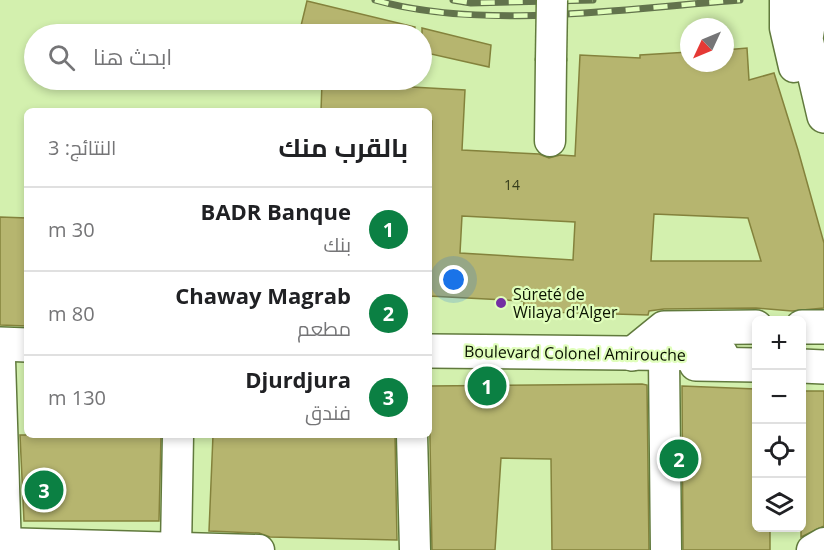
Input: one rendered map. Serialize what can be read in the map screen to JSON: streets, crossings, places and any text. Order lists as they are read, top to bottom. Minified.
{"streets":{"main road":["Boulevard Colonel Amirouche"]},"places":["Sûreté de Wilaya d'Alger"],"house_numbers":["14"],"north":"bottom left","page":{"search":"ابحث هنا","heading":["بالقرب منك","النتائج: 3"],"list":[{"mark":"1","name":"BADR Banque","note":"بنك","value":"30 m"},{"mark":"2","name":"Chaway Magrab","note":"مطعم","value":"80 m"},{"mark":"3","name":"Djurdjura","note":"فندق","value":"130 m"}],"map_buttons":["+","−"],"pins":["1","2","3"]}}
